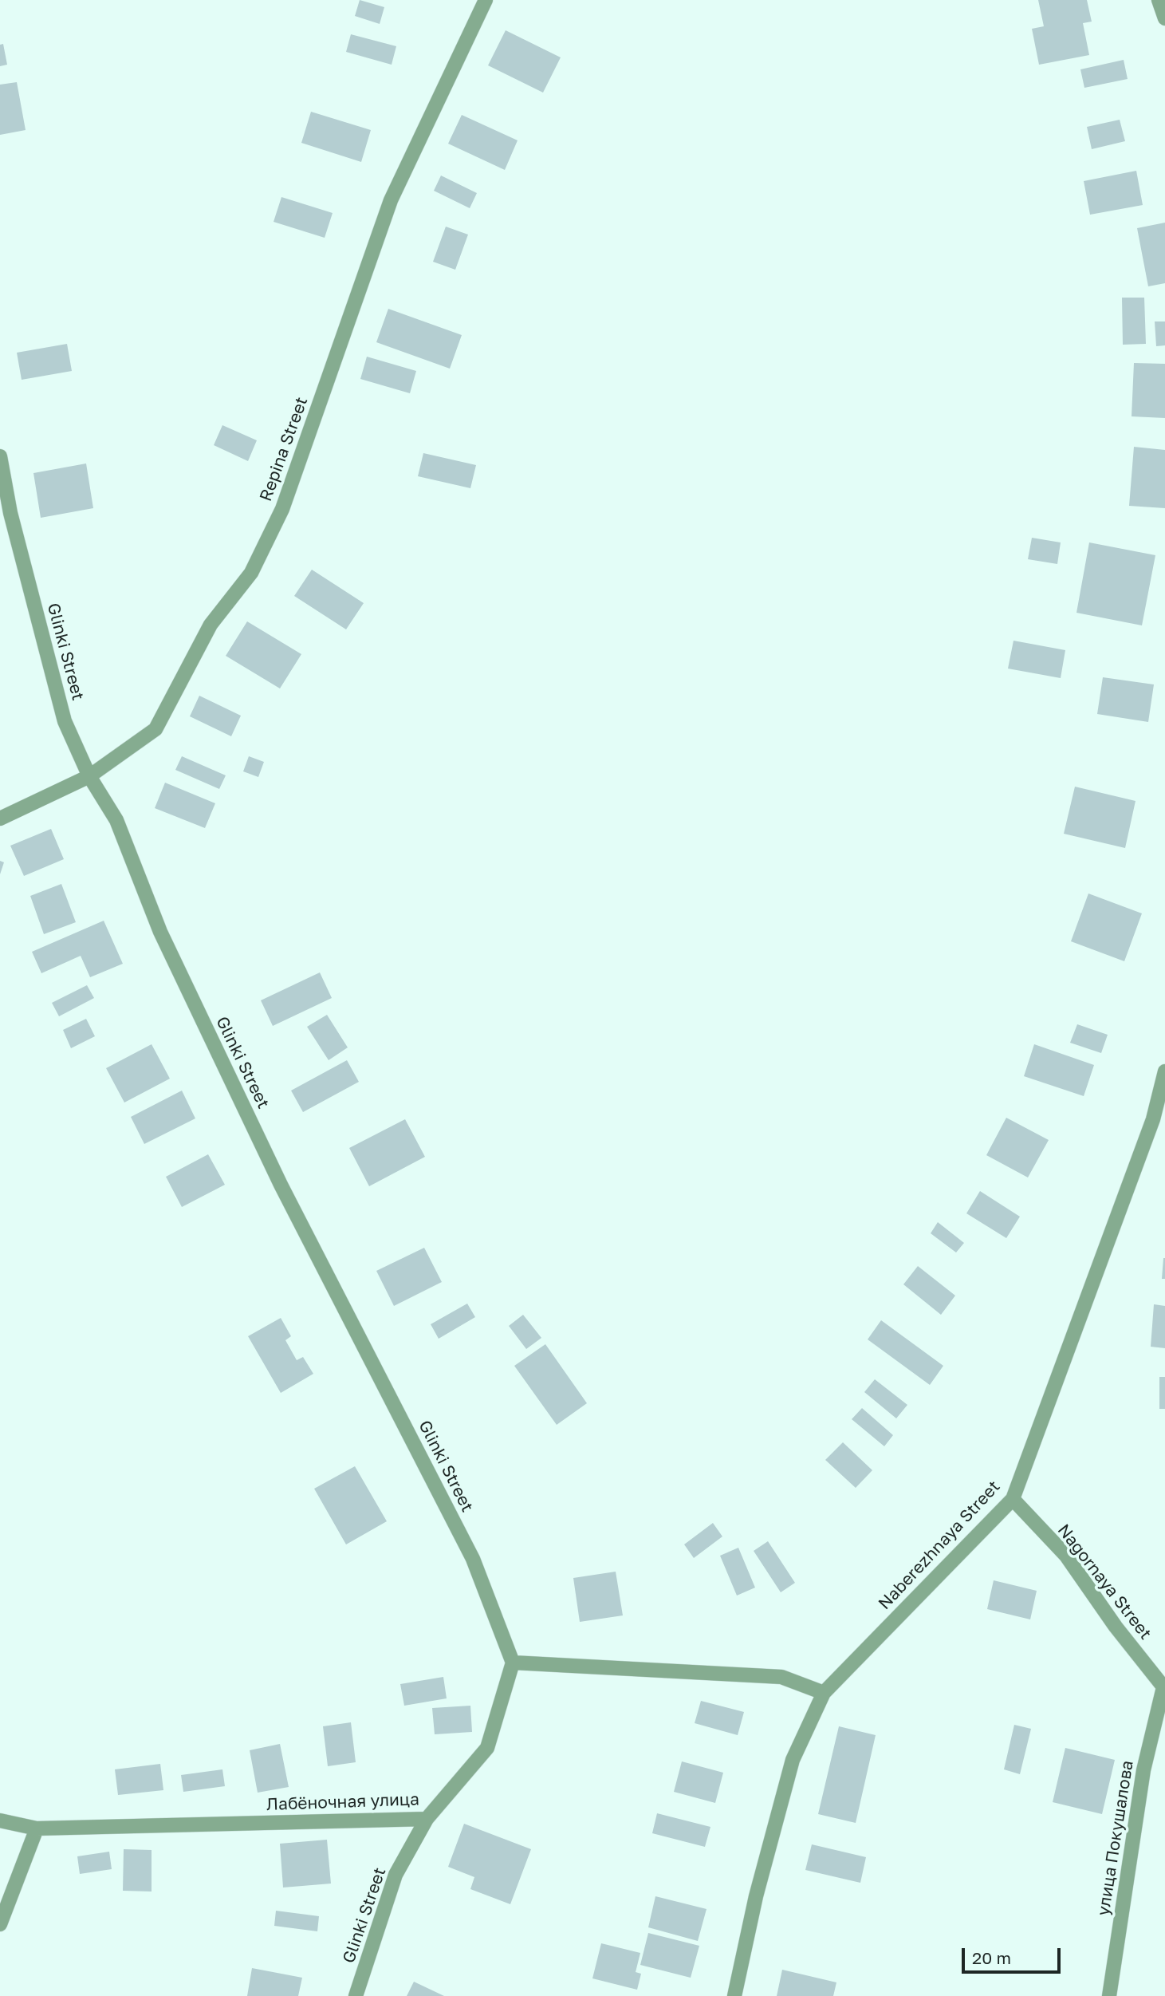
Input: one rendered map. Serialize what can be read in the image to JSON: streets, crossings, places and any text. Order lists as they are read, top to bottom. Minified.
{"streets":{"street":["Repina Street","Glinki Street","Naberezhnaya Street","Nagornaya Street","Лабёночная улица","улица Покушалова"]},"crossings":[["Repina Street","Glinki Street"],["Glinki Street","Лабёночная улица"],["Naberezhnaya Street","Nagornaya Street"],["Nagornaya Street","улица Покушалова"]],"scale_bar":"20 m"}
